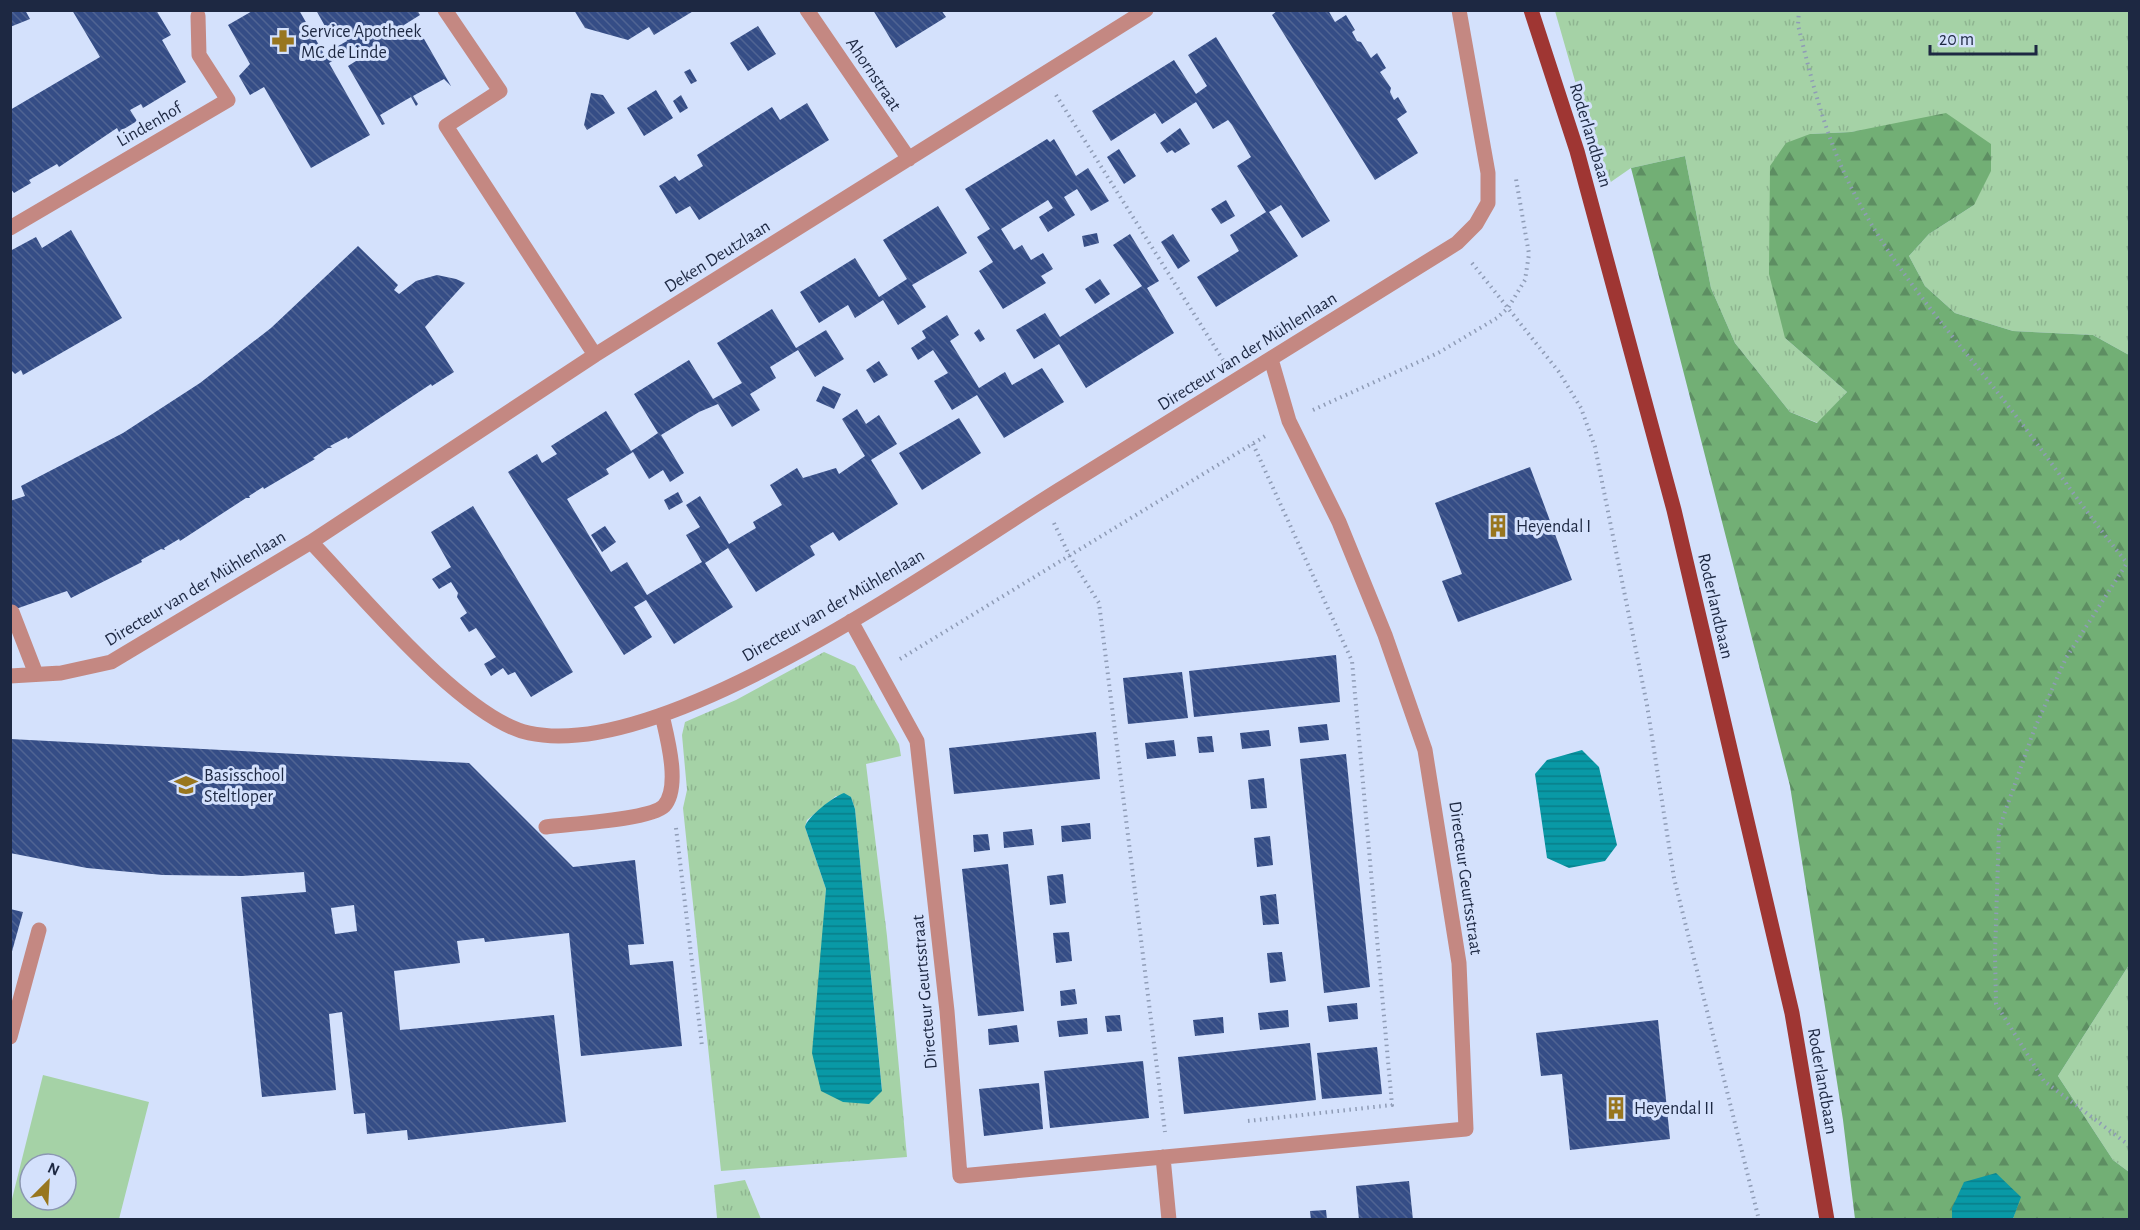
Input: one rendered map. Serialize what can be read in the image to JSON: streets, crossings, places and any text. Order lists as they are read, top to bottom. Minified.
{"streets":{"main road":["Roderlandbaan"],"street":["Ahornstraat","Lindenhof","Deken Deutzlaan","Directeur van der Mühlenlaan","Directeur Geurtsstraat"]},"crossings":[["Ahornstraat","Deken Deutzlaan"],["Deken Deutzlaan","Directeur van der Mühlenlaan"],["Directeur van der Mühlenlaan","Directeur Geurtsstraat"]],"places":{"pharmacy":["Service Apotheek MC de Linde"],"building":["Heyendal I","Heyendal II"],"school or university":["Basisschool Steltloper"]},"scale_bar":"20 m","north":"top right"}
